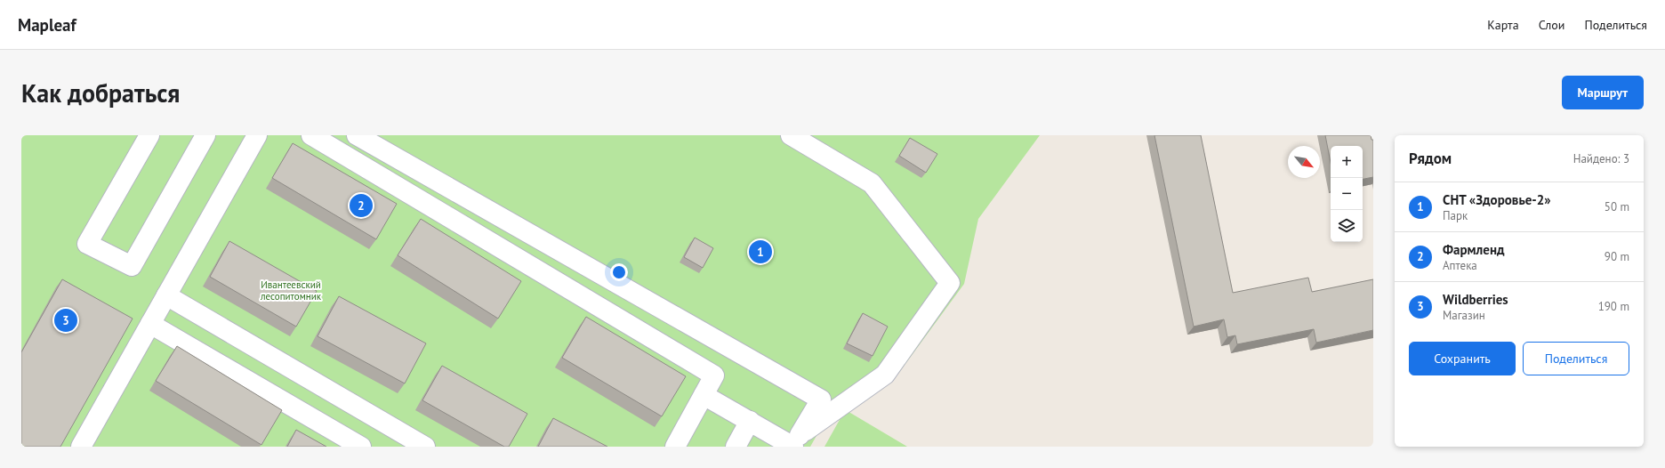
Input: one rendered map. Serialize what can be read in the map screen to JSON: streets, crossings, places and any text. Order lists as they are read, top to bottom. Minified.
{"parks":["Ивантеевский лесопитомник"],"north":"bottom right","page":{"header":"Mapleaf","nav":["Карта","Слои","Поделиться"],"buttons":["Маршрут",["Сохранить","Поделиться"]],"title":"Как добраться","heading":["Рядом","Найдено: 3"],"map_buttons":["+","−"],"list":[{"mark":"1","name":"СНТ «Здоровье-2»","note":"Парк","value":"50 m"},{"mark":"2","name":"Фармленд","note":"Аптека","value":"90 m"},{"mark":"3","name":"Wildberries","note":"Магазин","value":"190 m"}],"pins":["2","1","3"]}}
